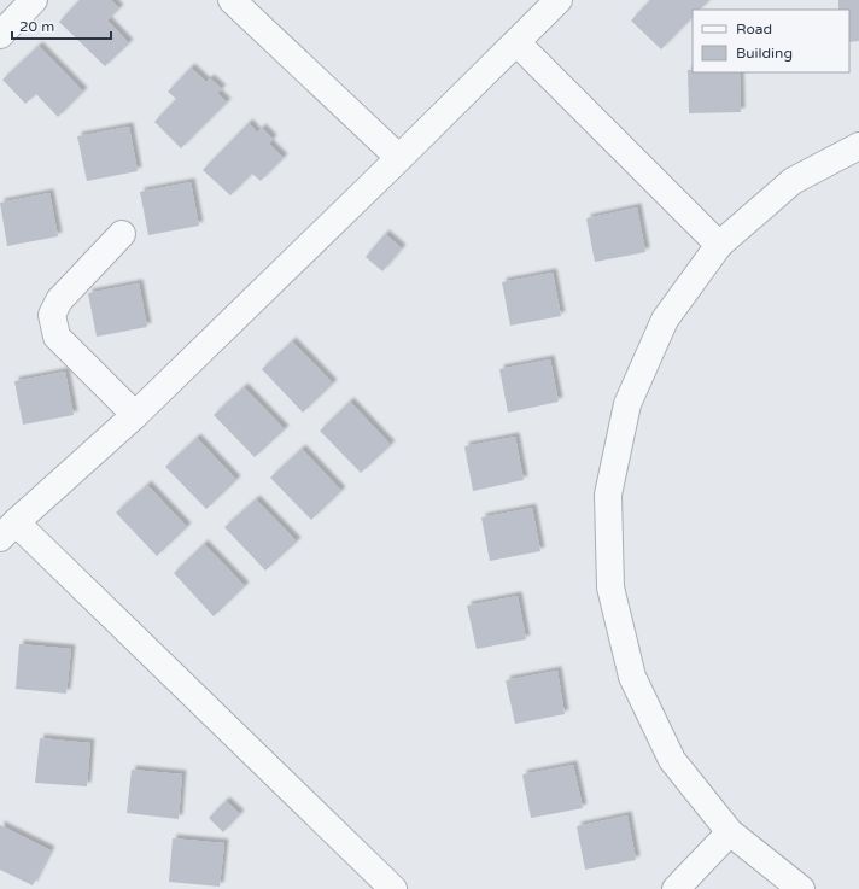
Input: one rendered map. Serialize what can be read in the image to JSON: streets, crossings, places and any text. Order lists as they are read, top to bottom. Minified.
{"legend":["Road","Building"],"scale_bar":"20 m"}
